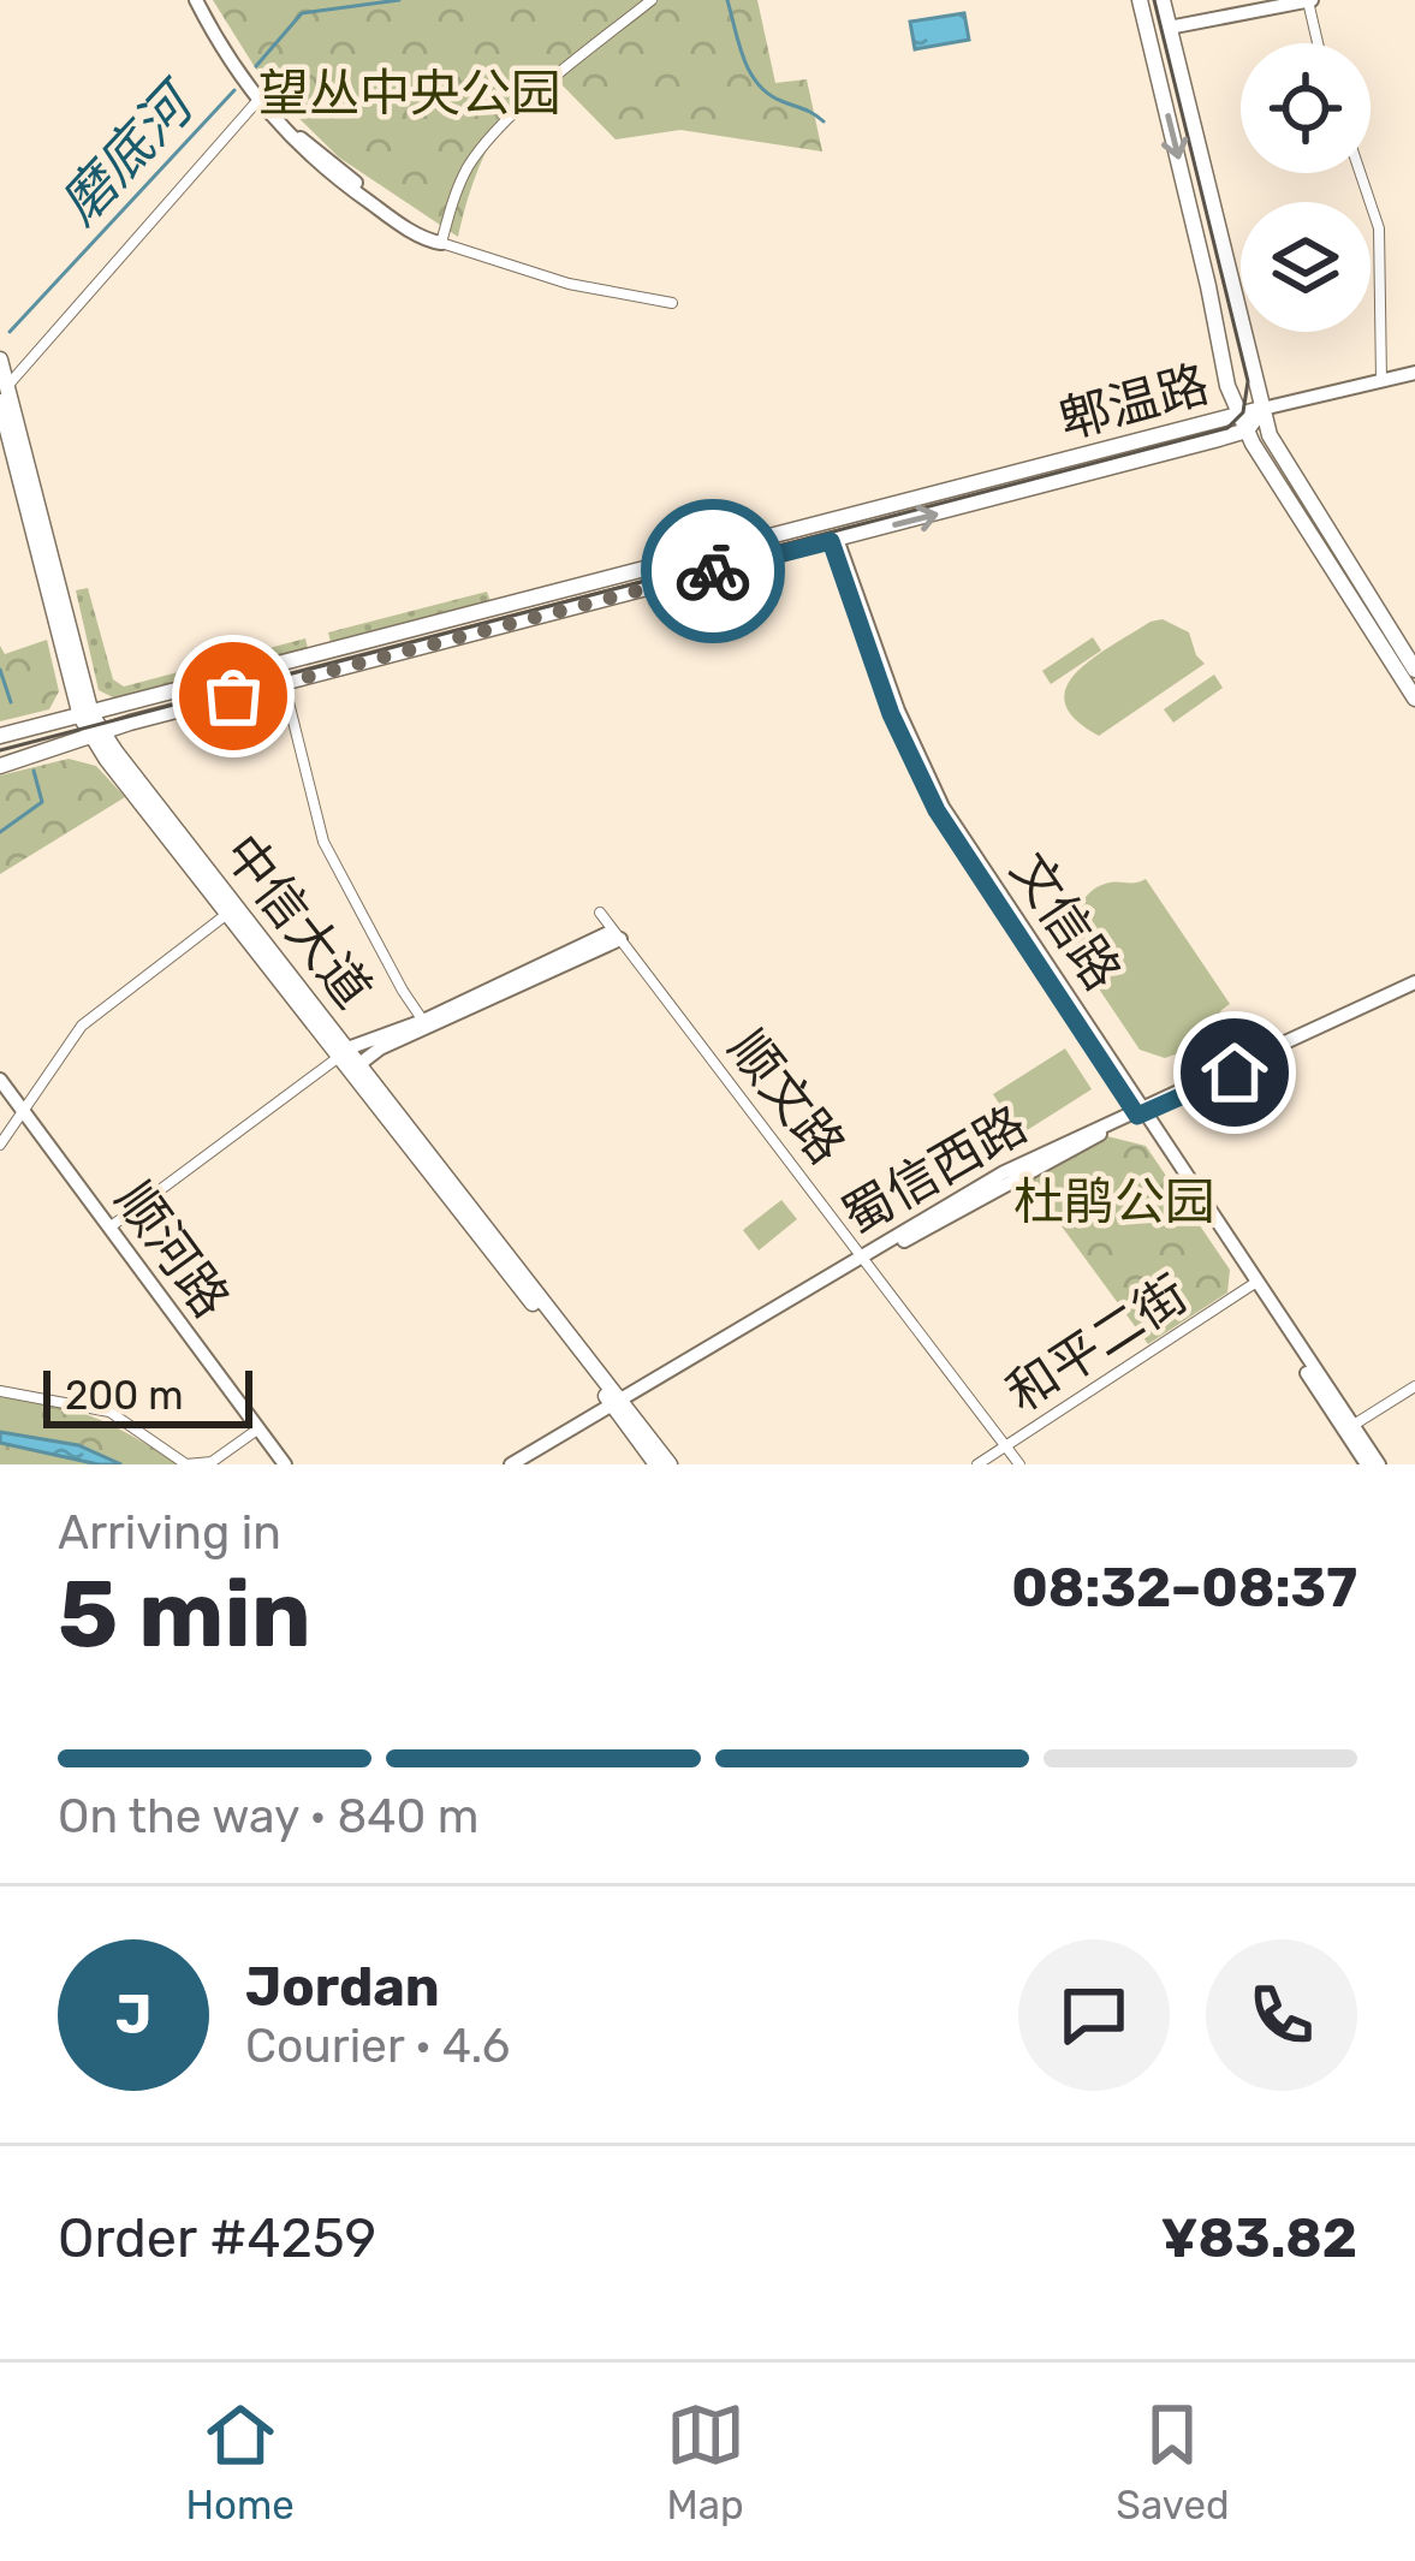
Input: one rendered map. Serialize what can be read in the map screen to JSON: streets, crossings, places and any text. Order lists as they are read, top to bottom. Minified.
{"streets":{"main road":["郫温路","中信大道"],"street":["顺文路","蜀信西路","顺河路","和平二街"]},"crossings":[["郫温路","中信大道"],["中信大道","蜀信西路"],["顺文路","蜀信西路"],["顺文路","和平二街"]],"water":["磨底河"],"parks":["望丛中央公园","杜鹃公园"],"scale_bar":"200 m","page":{"scale":"200 m","heading":["5 min","Arriving in","08:32–08:37"],"panel":["Jordan","Courier · 4.6","Order #4259","¥83.82"],"bar":"On the way · 840 m","round":"J","tabs":["Home","Map","Saved"]}}
